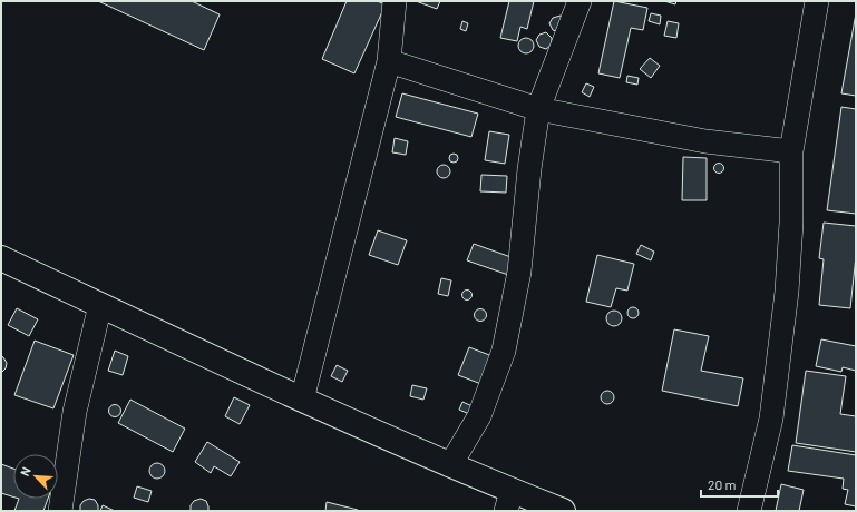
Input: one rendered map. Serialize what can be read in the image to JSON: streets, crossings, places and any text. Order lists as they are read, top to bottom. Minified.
{"scale_bar":"20 m","north":"top left"}
